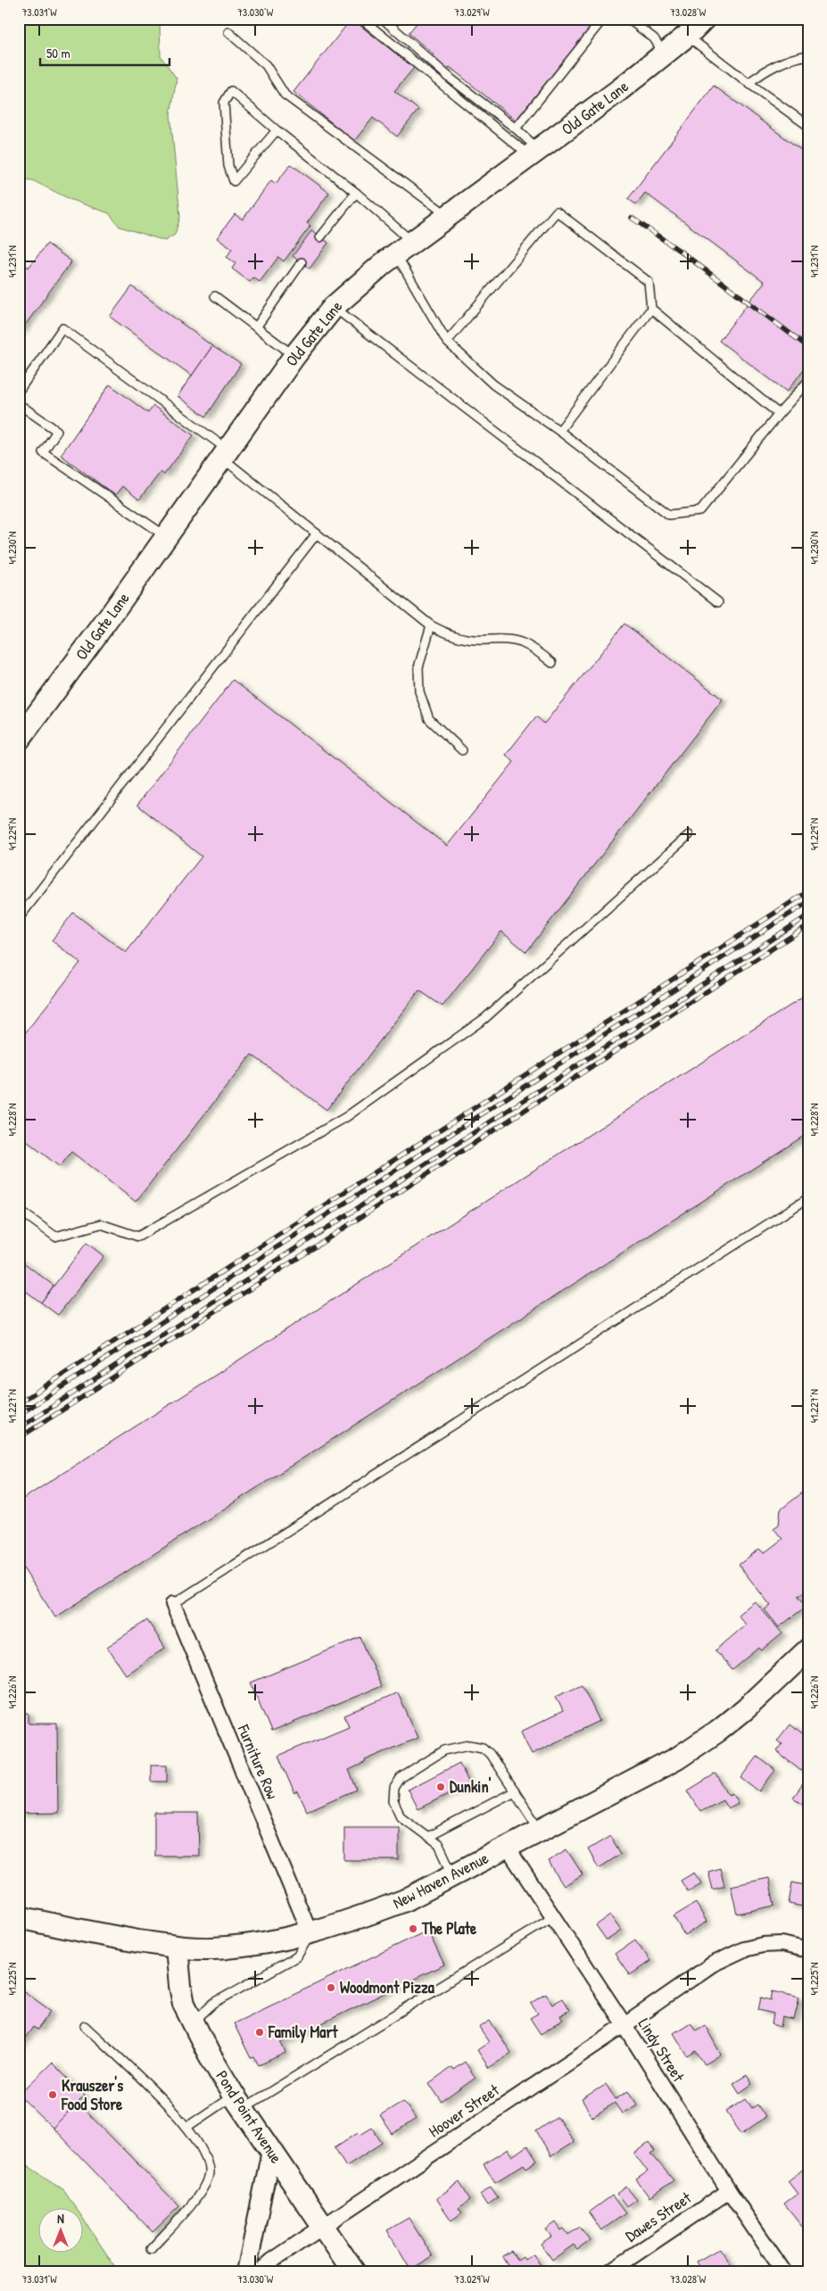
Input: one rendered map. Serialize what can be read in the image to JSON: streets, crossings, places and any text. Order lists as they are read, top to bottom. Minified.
{"streets":{"main road":["Old Gate Lane","New Haven Avenue","Pond Point Avenue"],"street":["Furniture Row","Lindy Street","Hoover Street","Dawes Street"]},"crossings":[["Furniture Row","New Haven Avenue"],["New Haven Avenue","Lindy Street"],["New Haven Avenue","Pond Point Avenue"],["Lindy Street","Hoover Street"],["Lindy Street","Dawes Street"],["Hoover Street","Pond Point Avenue"]],"places":["Dunkin'","The Plate","Woodmont Pizza","Family Mart","Krauszer's Food Store"],"scale_bar":"50 m","north":"top","coordinates":["73.031°W","73.030°W","73.029°W","73.028°W","41.231°N","41.230°N","41.229°N","41.228°N","41.227°N","41.226°N","41.225°N"]}
